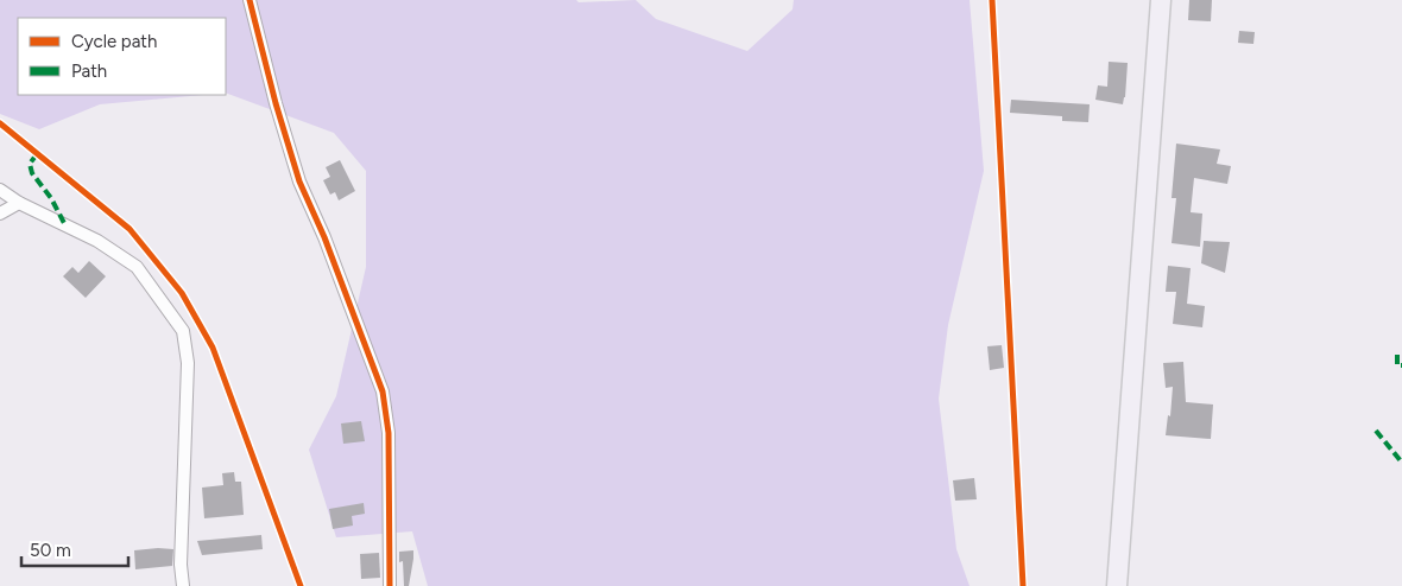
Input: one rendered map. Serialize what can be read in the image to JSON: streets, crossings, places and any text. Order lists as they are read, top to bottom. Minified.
{"legend":["Cycle path","Path"],"scale_bar":"50 m"}
